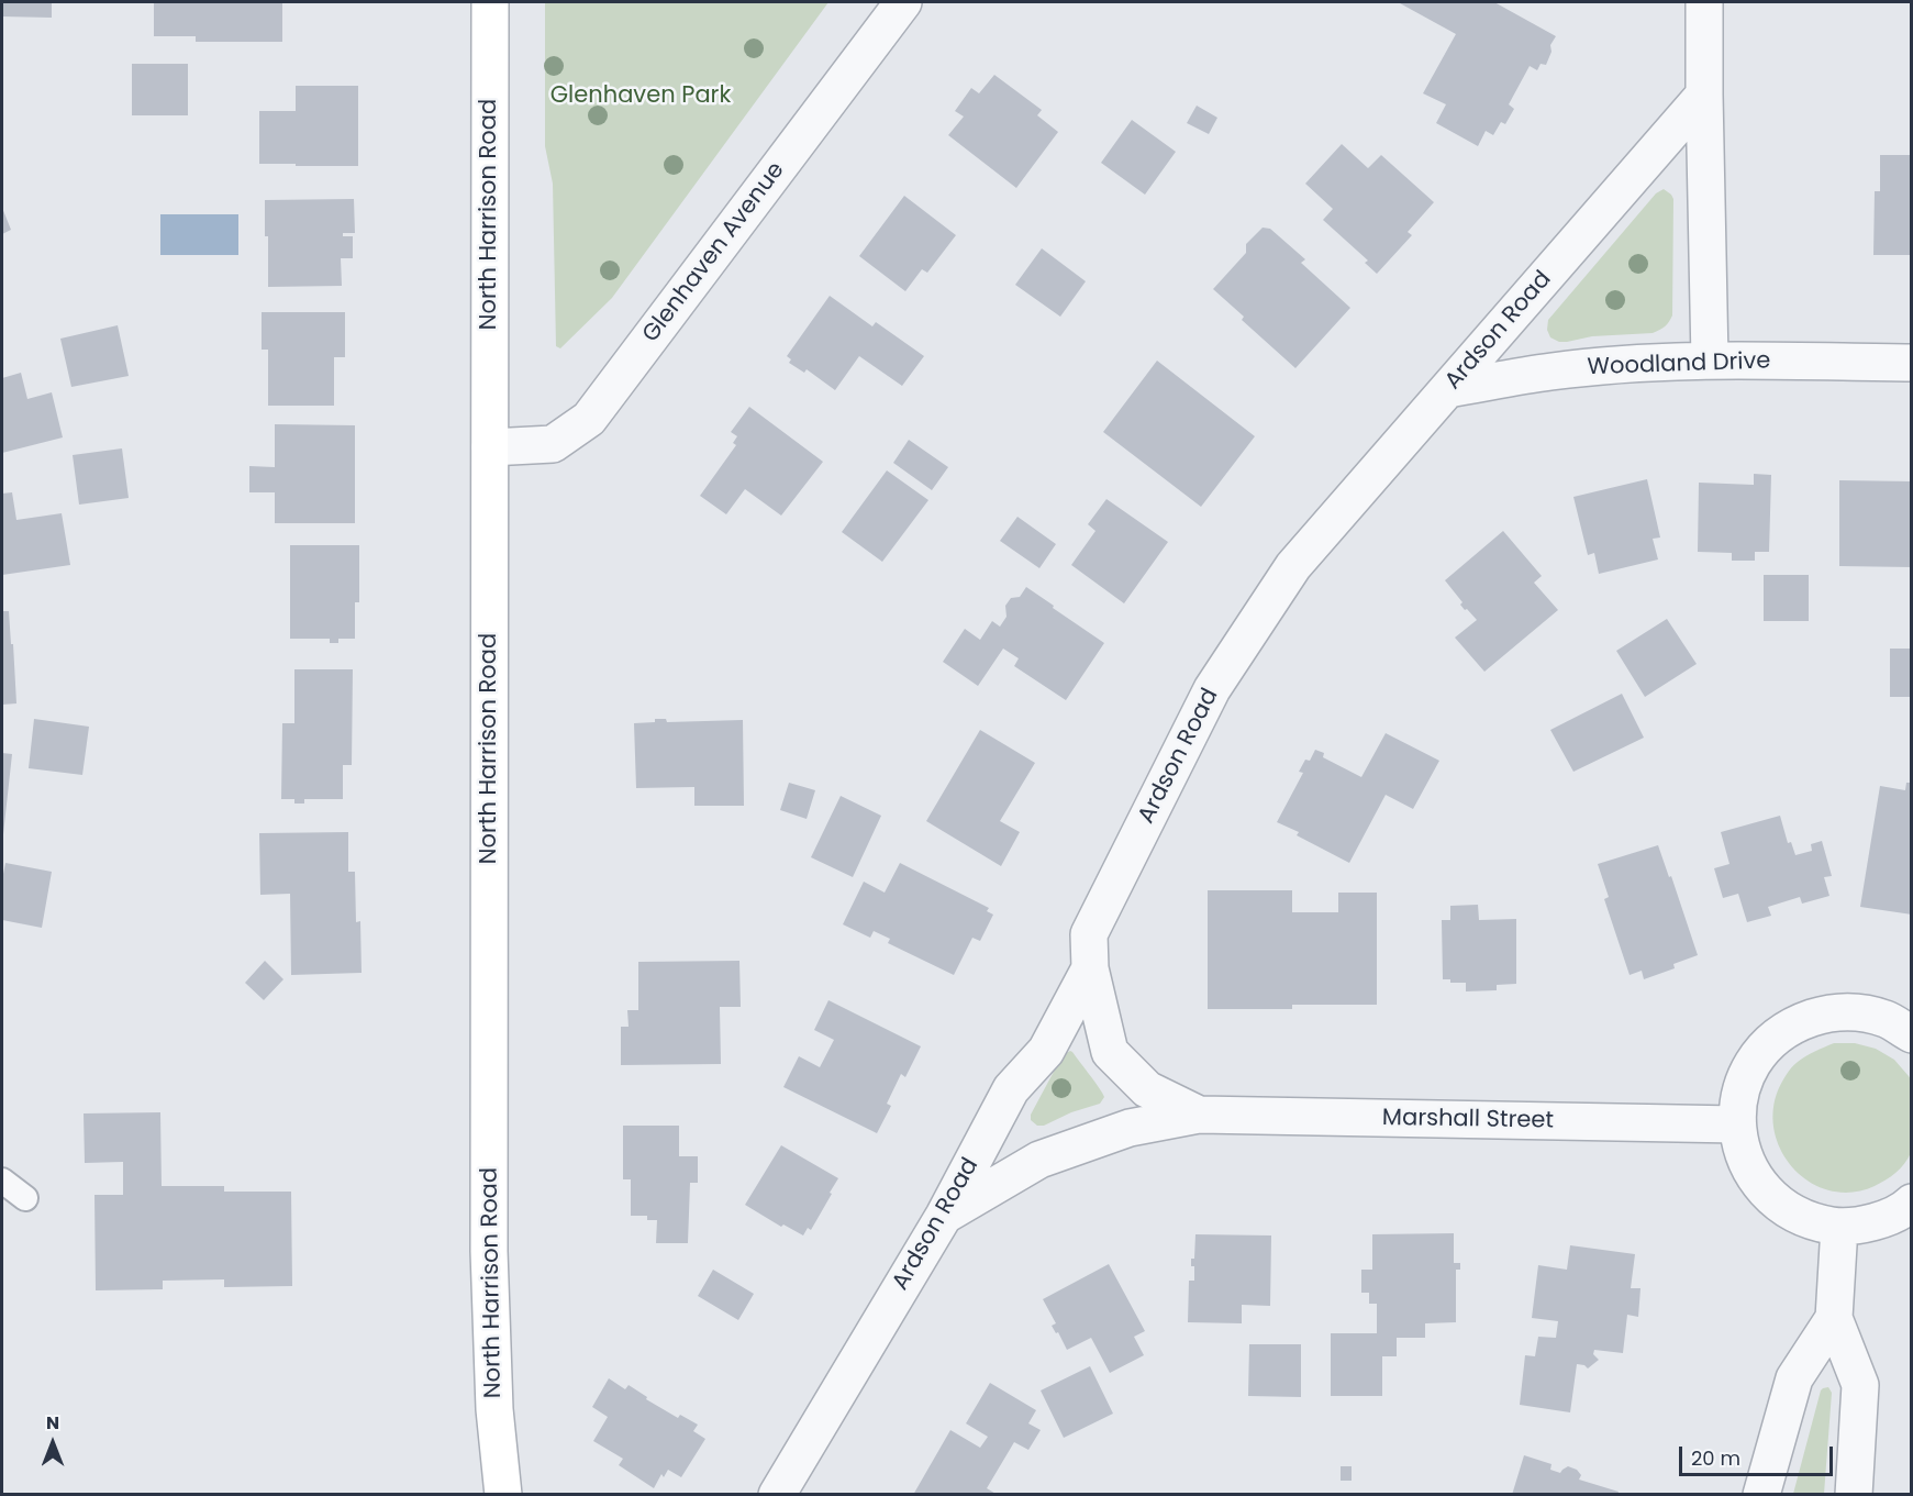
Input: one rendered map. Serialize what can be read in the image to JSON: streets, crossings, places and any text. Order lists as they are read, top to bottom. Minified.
{"streets":{"street":["North Harrison Road","Glenhaven Avenue","Ardson Road","Woodland Drive","Marshall Street"]},"crossings":[["North Harrison Road","Glenhaven Avenue"],["Ardson Road","Woodland Drive"],["Ardson Road","Marshall Street"]],"parks":["Glenhaven Park"],"scale_bar":"20 m","north":"top"}
